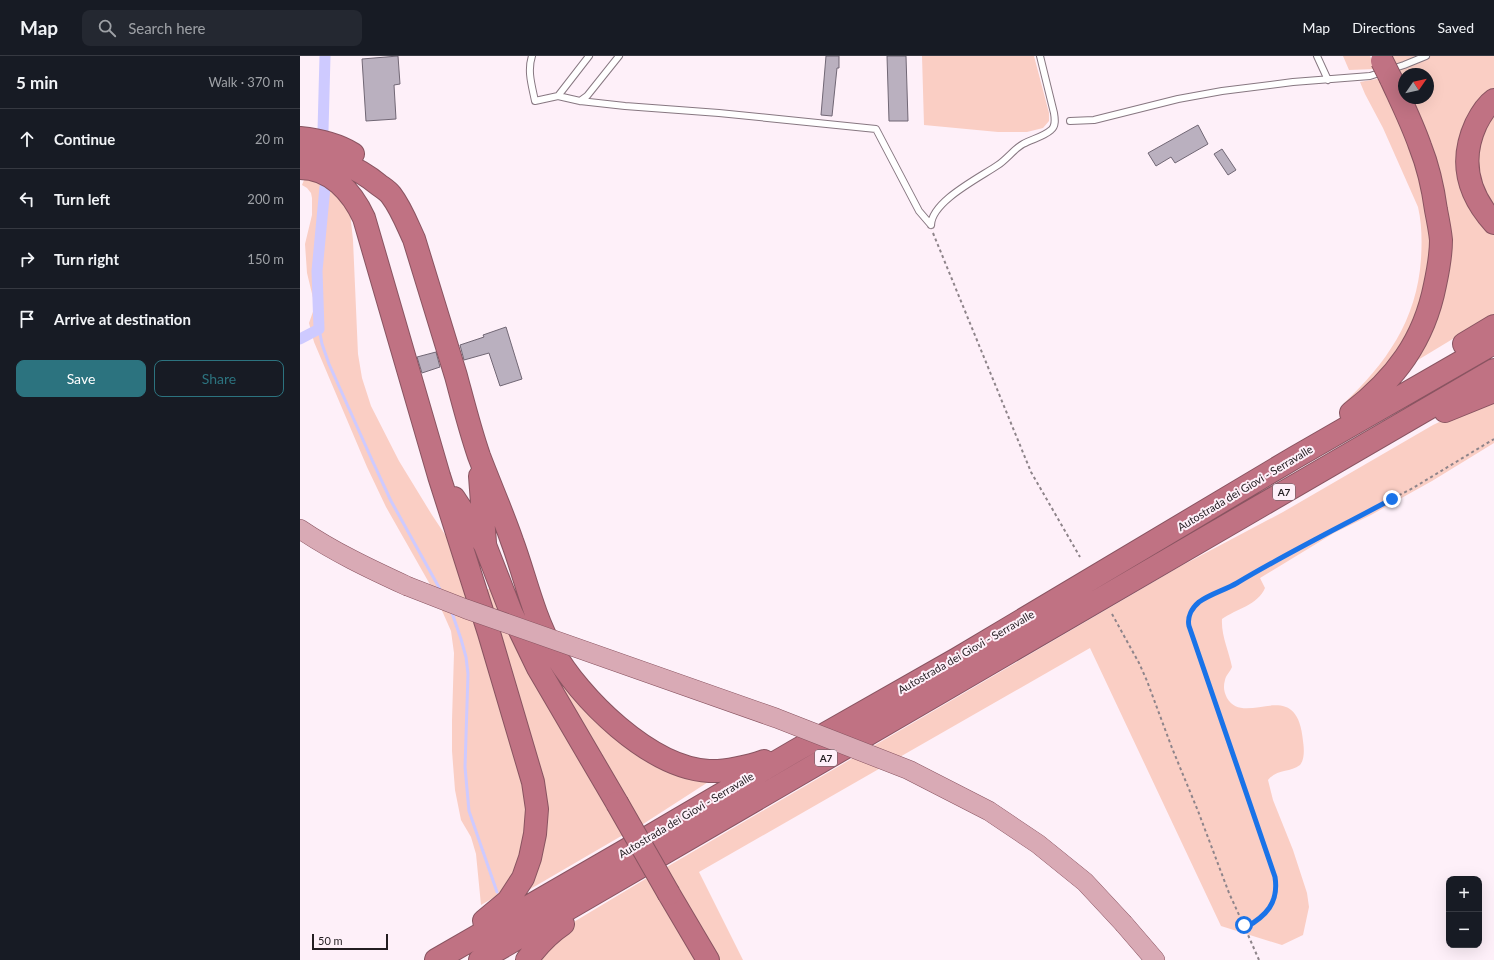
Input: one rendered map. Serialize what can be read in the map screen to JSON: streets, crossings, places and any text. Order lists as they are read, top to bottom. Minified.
{"streets":{"highway":["Autostrada dei Giovi - Serravalle","A7"]},"scale_bar":"50 m","north":"top right","page":{"header":"Map","search":"Search here","nav":["Map","Directions","Saved"],"heading":["5 min","Walk · 370 m"],"list":[["Continue","20 m"],["Turn left","200 m"],["Turn right","150 m"],"Arrive at destination"],"buttons":["Save","Share"],"map_buttons":["+","−"],"scale":"50 m"}}
